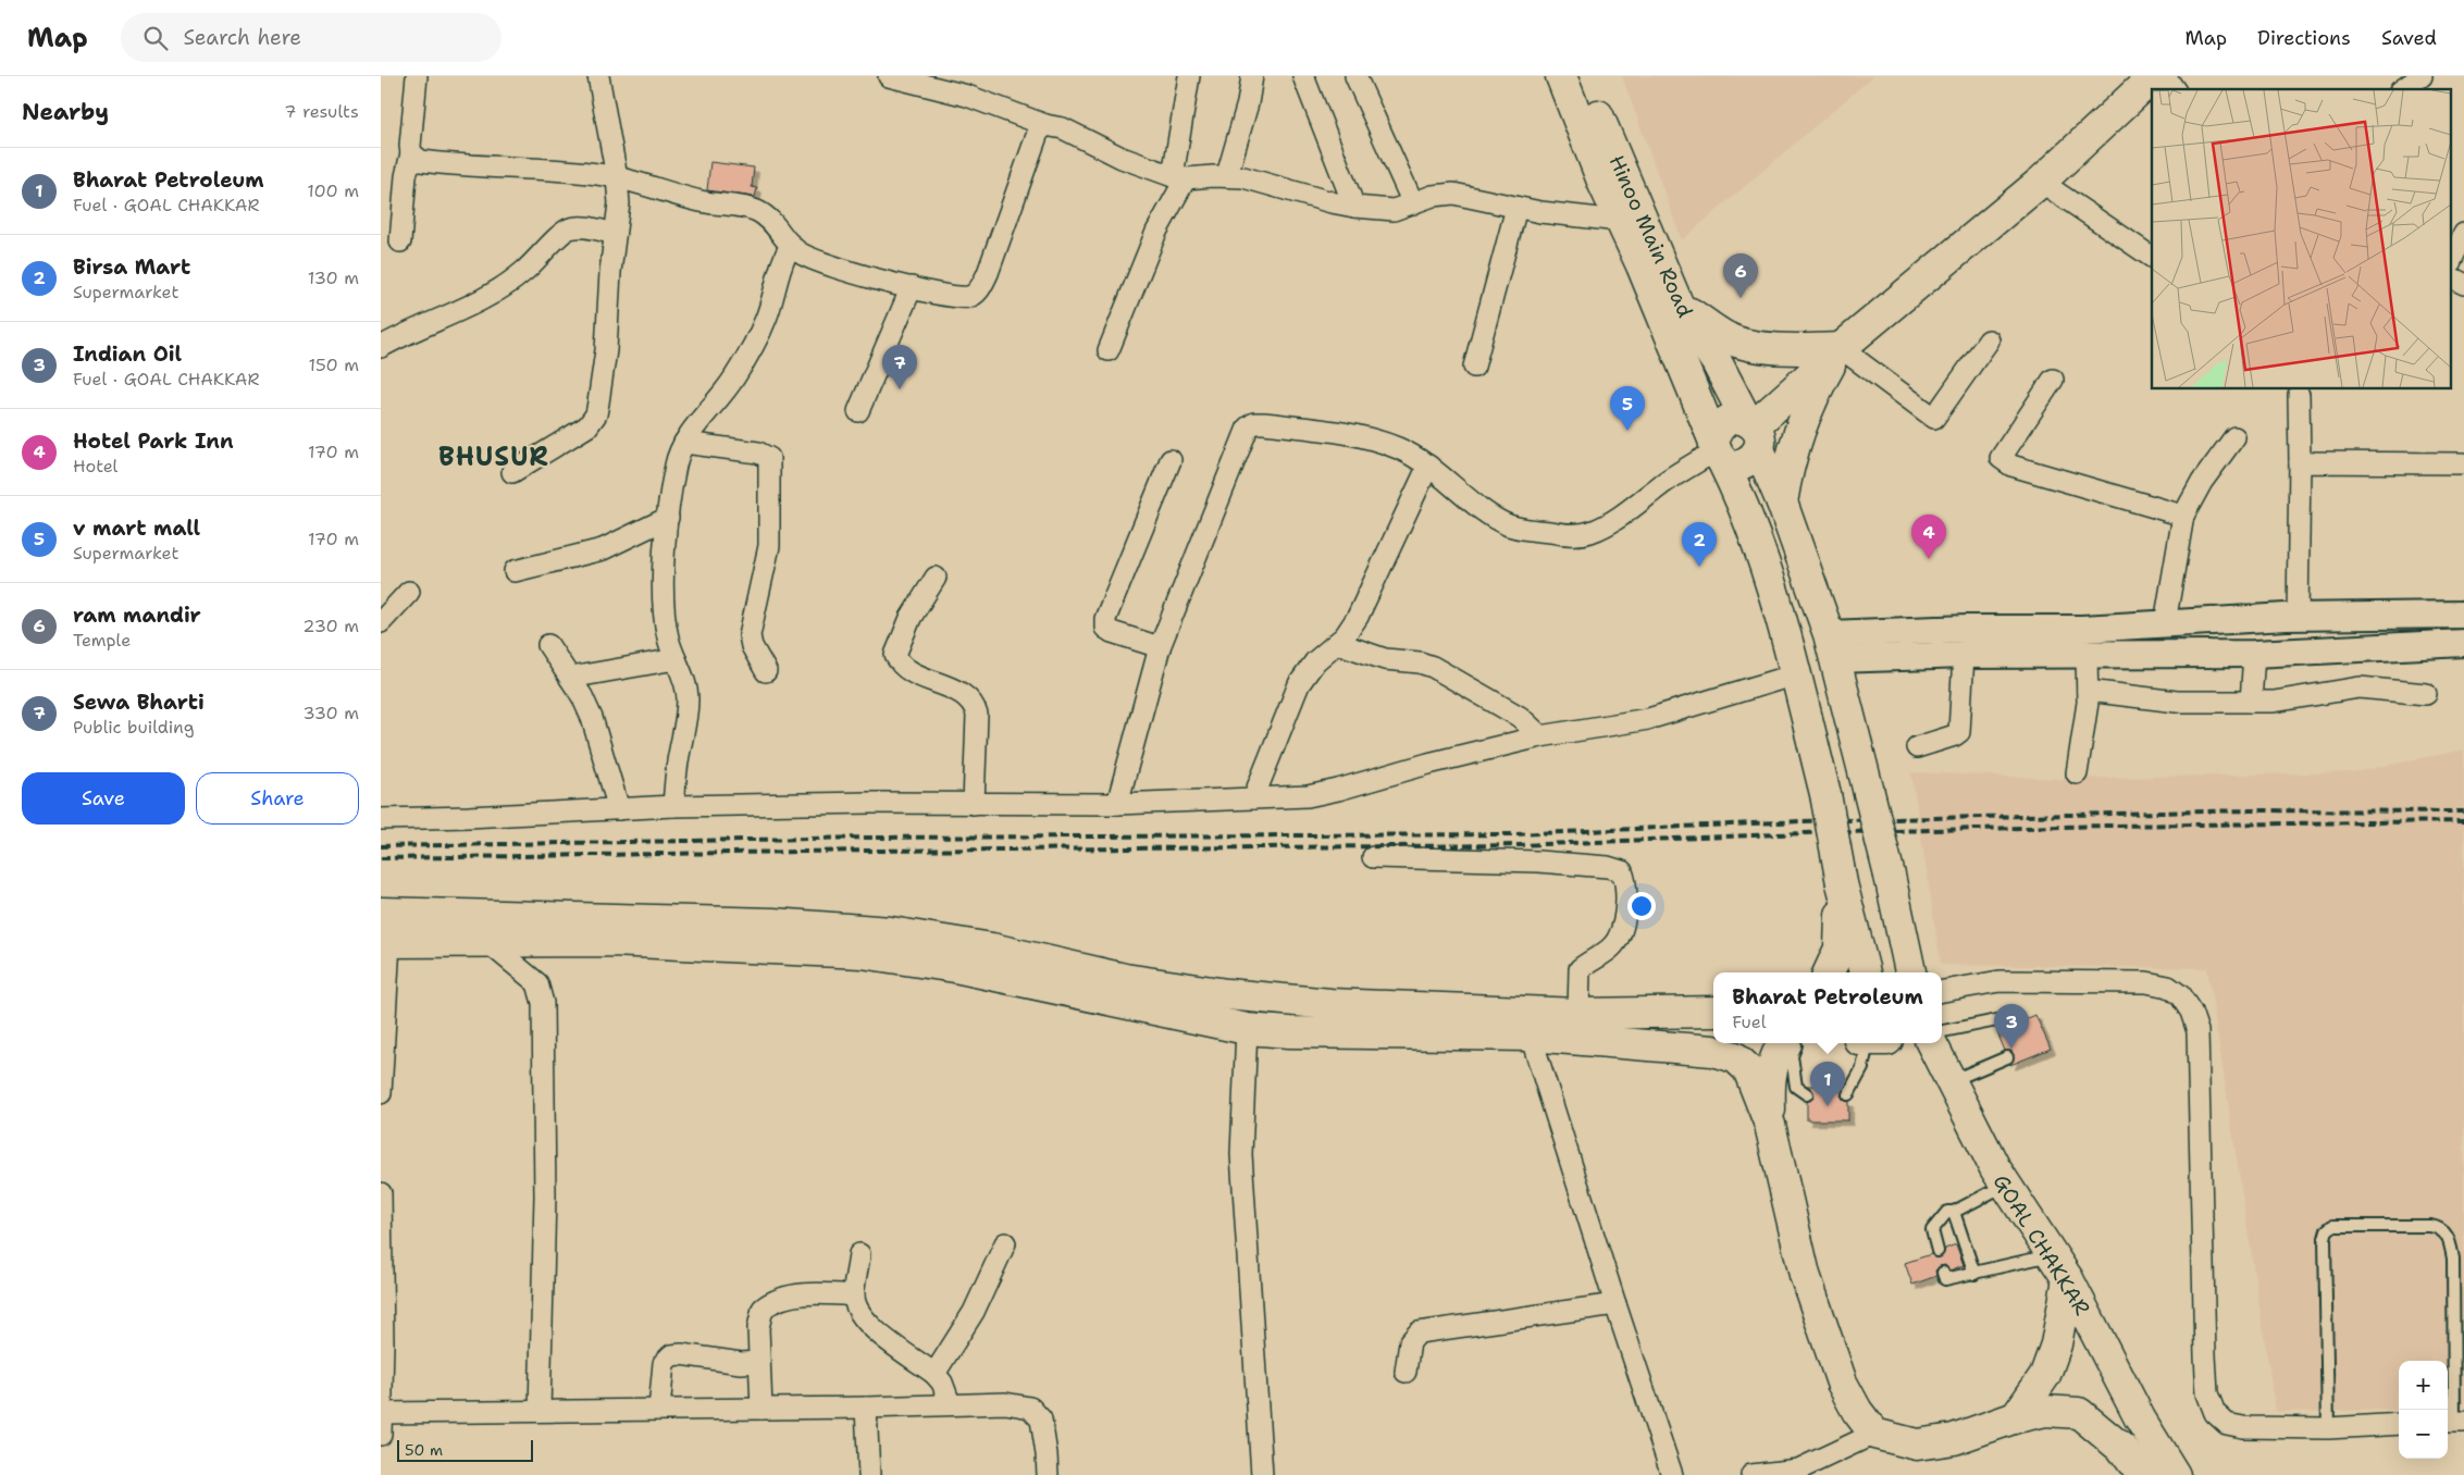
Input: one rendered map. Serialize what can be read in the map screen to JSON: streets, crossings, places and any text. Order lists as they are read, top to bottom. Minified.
{"streets":{"main road":["Hinoo Main Road","GOAL CHAKKAR"]},"districts":["BHUSUR"],"scale_bar":"50 m","page":{"header":"Map","search":"Search here","nav":["Map","Directions","Saved"],"heading":["Nearby","7 results"],"list":[{"mark":"1","name":"Bharat Petroleum","note":"Fuel · GOAL CHAKKAR","value":"100 m"},{"mark":"2","name":"Birsa Mart","note":"Supermarket","value":"130 m"},{"mark":"3","name":"Indian Oil","note":"Fuel · GOAL CHAKKAR","value":"150 m"},{"mark":"4","name":"Hotel Park Inn","note":"Hotel","value":"170 m"},{"mark":"5","name":"v mart mall","note":"Supermarket","value":"170 m"},{"mark":"6","name":"ram mandir","note":"Temple","value":"230 m"},{"mark":"7","name":"Sewa Bharti","note":"Public building","value":"330 m"}],"pins":["6","7","5","4","2","3","1"],"buttons":["Save","Share"],"popup":["Bharat Petroleum","Fuel"],"map_buttons":["+","−"],"scale":"50 m"}}
